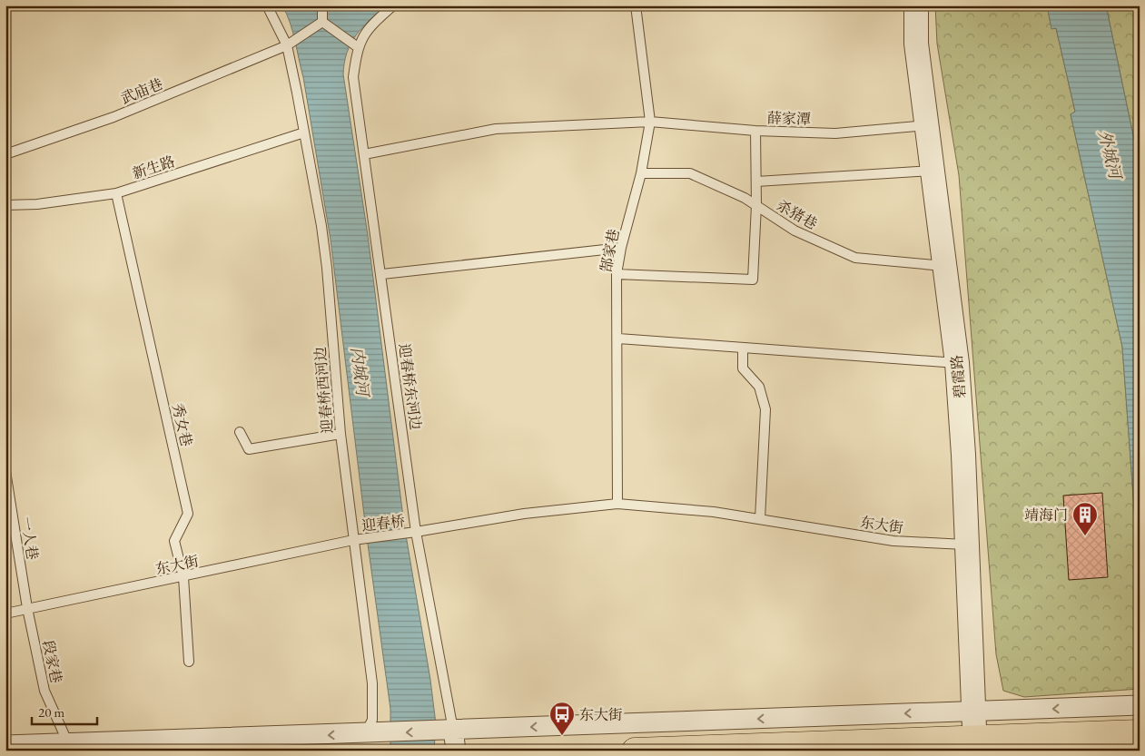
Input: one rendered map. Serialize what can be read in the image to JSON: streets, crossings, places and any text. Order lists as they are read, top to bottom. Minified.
{"streets":{"street":["碧霞路"],"lane":["武庙巷","薛家潭","新生路","杀猪巷","郜家巷","迎春桥东河边","迎春桥西河边","秀女巷","迎春桥","东大街","一人巷","段家巷"]},"crossings":[["武庙巷","迎春桥西河边"],["薛家潭","郜家巷"],["薛家潭","碧霞路"],["薛家潭","迎春桥东河边"],["新生路","迎春桥西河边"],["新生路","秀女巷"],["杀猪巷","郜家巷"],["杀猪巷","碧霞路"],["郜家巷","东大街"],["碧霞路","东大街"],["迎春桥东河边","迎春桥"],["迎春桥东河边","东大街"],["迎春桥西河边","迎春桥"],["迎春桥西河边","东大街"],["秀女巷","东大街"],["迎春桥","东大街"],["东大街","一人巷"],["东大街","段家巷"],["一人巷","段家巷"]],"water":["外城河","内城河"],"places":{"building":["靖海门"],"bus stop":["东大街"]},"scale_bar":"20 m"}
